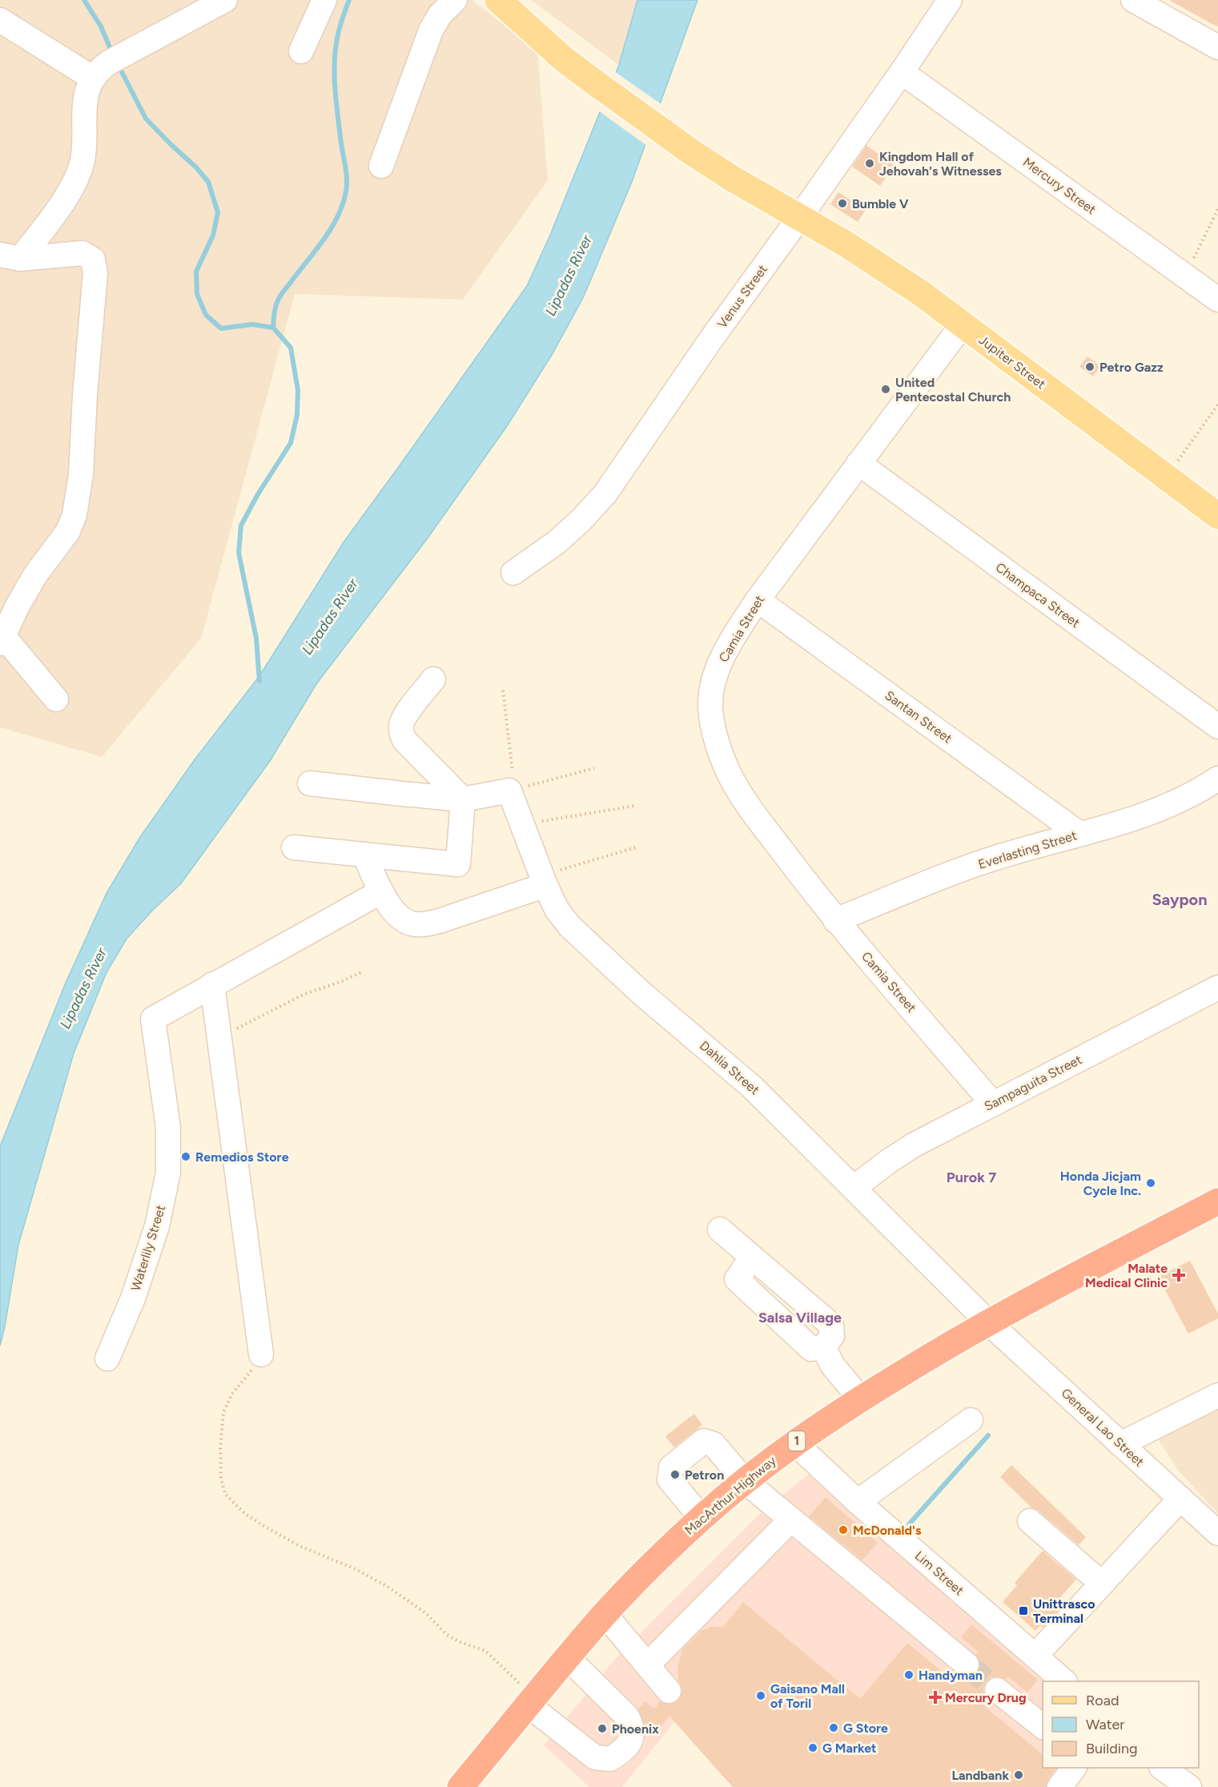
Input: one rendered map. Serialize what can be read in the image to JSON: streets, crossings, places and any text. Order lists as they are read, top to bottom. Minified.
{"streets":{"highway":["1","MacArthur Highway"],"main road":["Jupiter Street"],"street":["Mercury Street","Venus Street","Champaca Street","Camia Street","Santan Street","Everlasting Street","Dahlia Street","Sampaguita Street","Waterlily Street","General Lao Street","Lim Street"]},"crossings":[["Mercury Street","Venus Street"],["Venus Street","Jupiter Street"],["Jupiter Street","Camia Street"],["Champaca Street","Camia Street"],["Camia Street","Santan Street"],["Camia Street","Everlasting Street"],["Camia Street","Sampaguita Street"],["Santan Street","Everlasting Street"],["Dahlia Street","Sampaguita Street"],["Dahlia Street","General Lao Street"],["Dahlia Street","MacArthur Highway"],["General Lao Street","MacArthur Highway"],["MacArthur Highway","Lim Street"]],"districts":["Saypon","Purok 7","Salsa Village"],"water":["Lipadas River"],"places":{"other":["Kingdom Hall of Jehovah's Witnesses","Bumble V","Petro Gazz","United Pentecostal Church","Remedios Store","Honda Jicjam Cycle Inc.","Petron","McDonald's","Handyman","Gaisano Mall of Toril","G Store","Phoenix","G Market","Landbank"],"health":["Malate Medical Clinic","Mercury Drug"],"transit":["Unittrasco Terminal"]},"legend":["Road","Water","Building"]}
